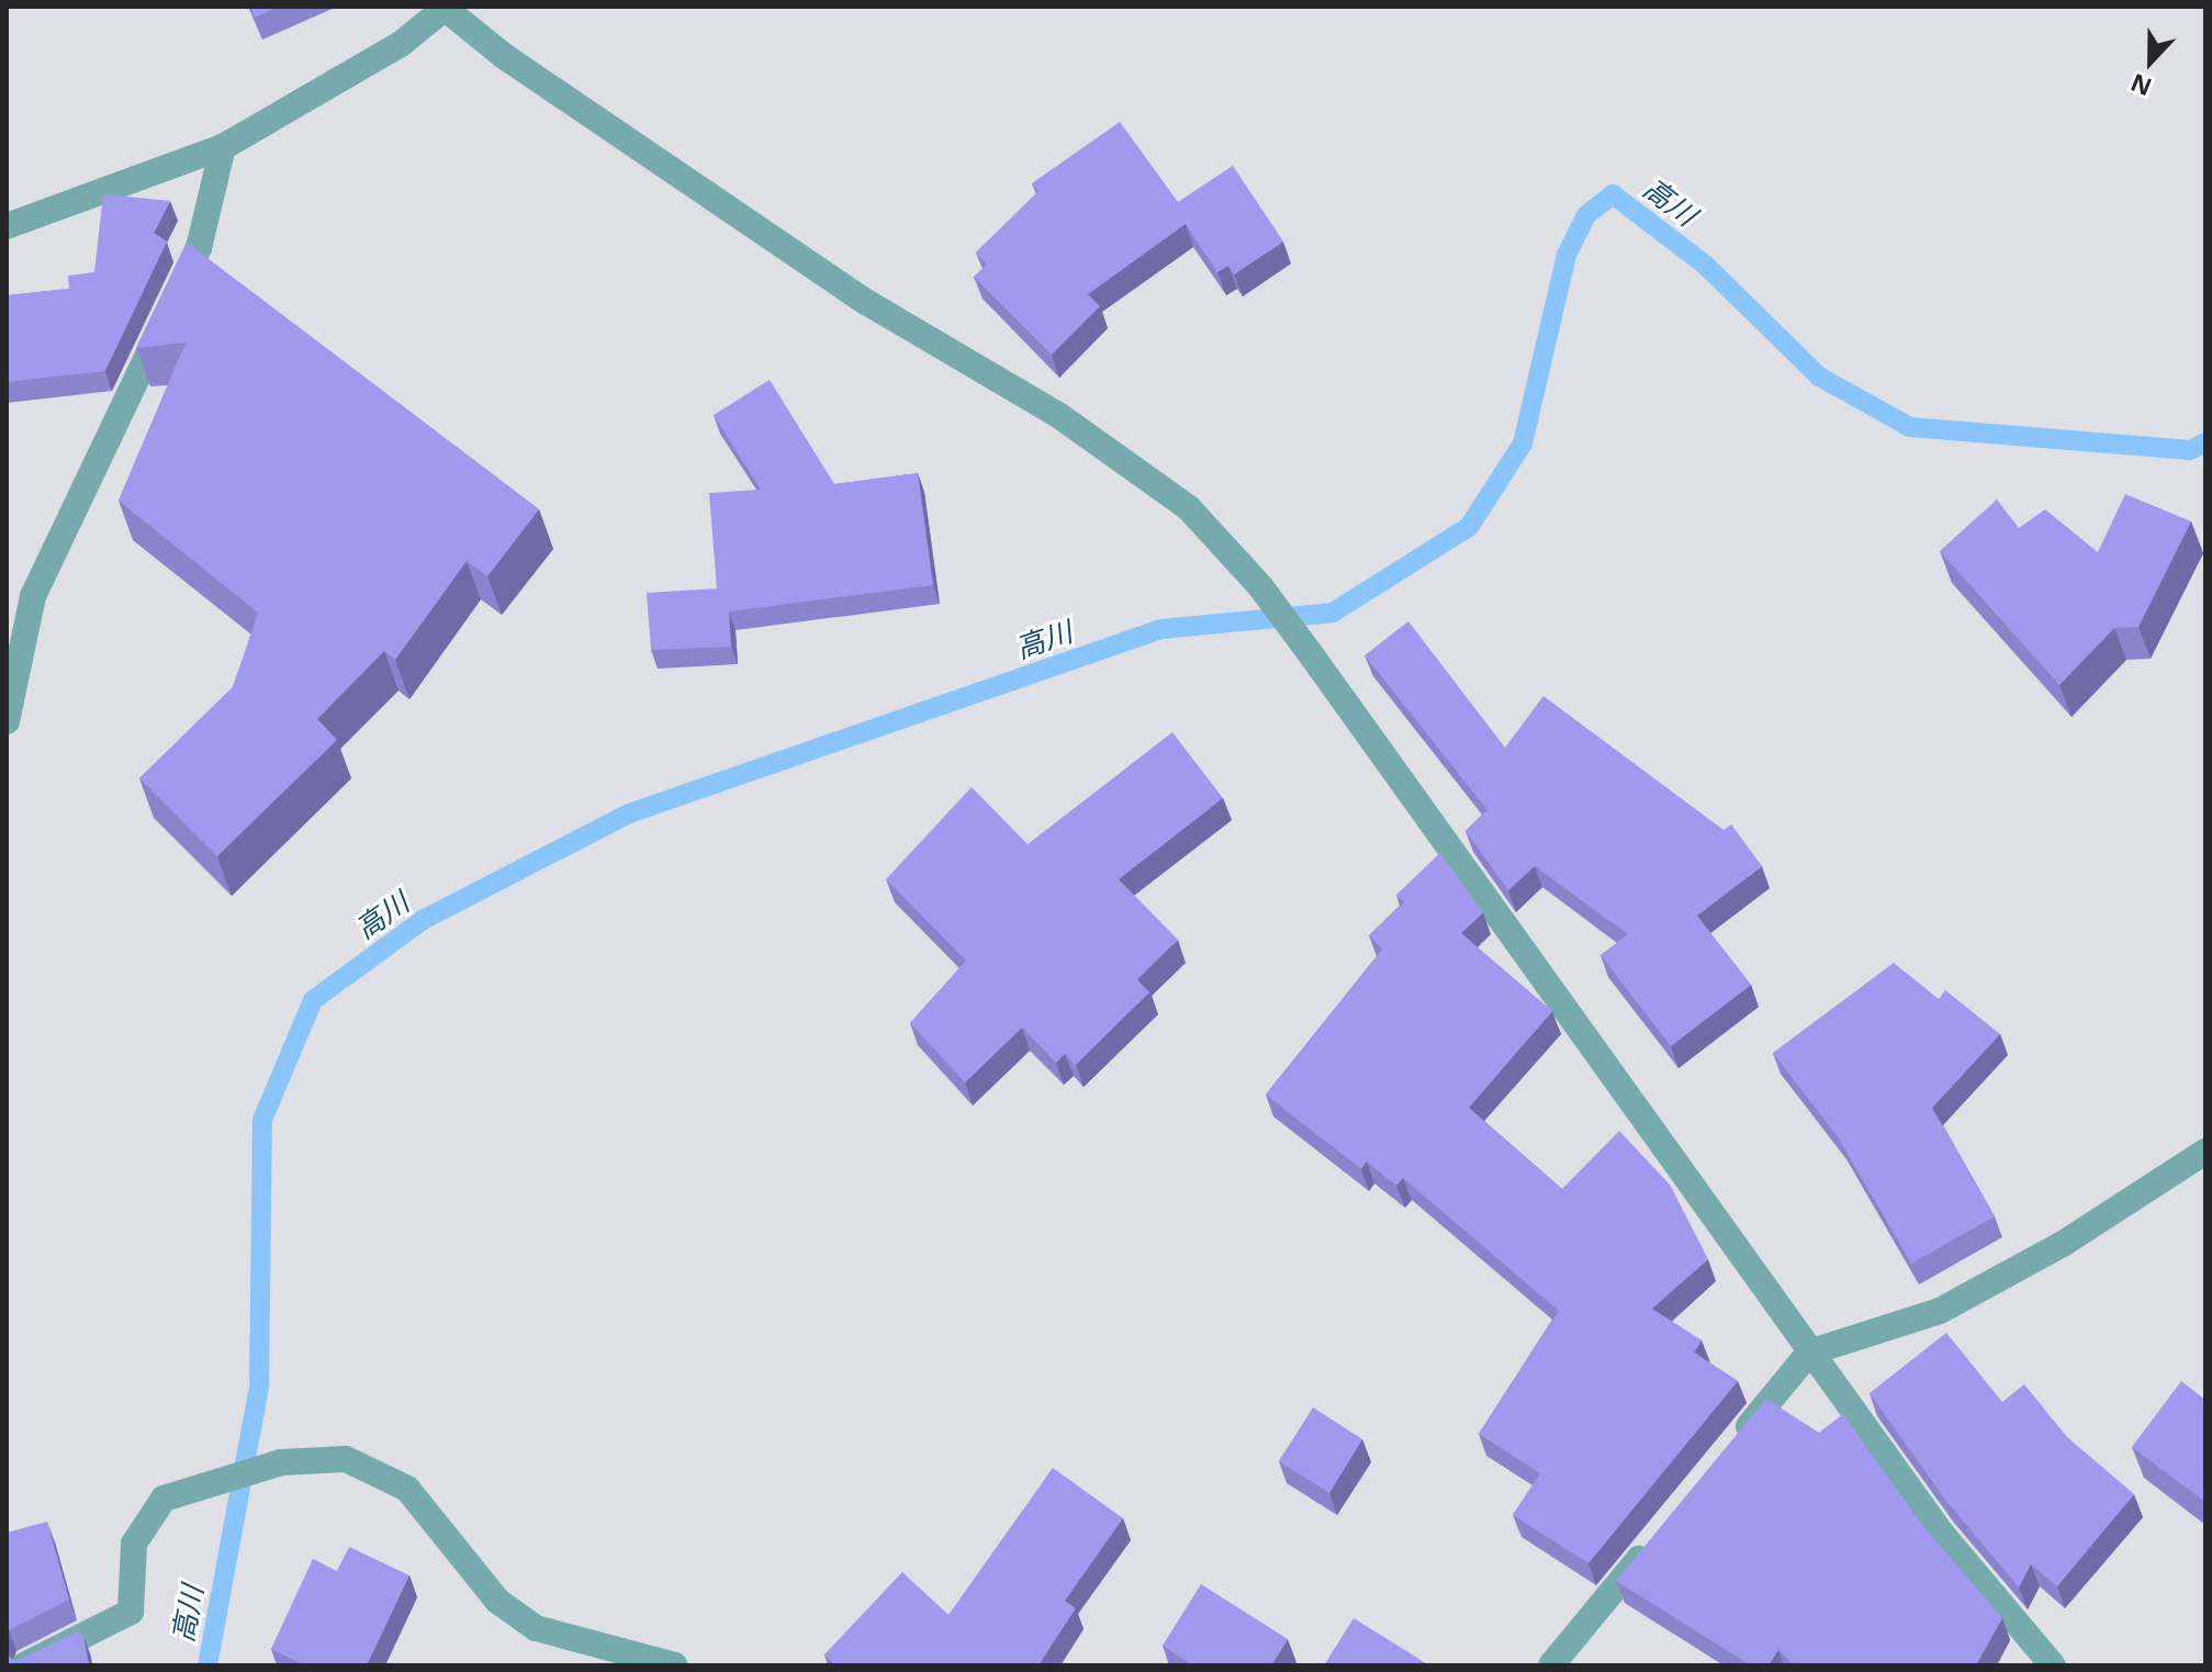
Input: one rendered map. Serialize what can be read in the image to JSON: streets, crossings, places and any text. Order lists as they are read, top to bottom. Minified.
{"water":["高川"],"north":"bottom"}
